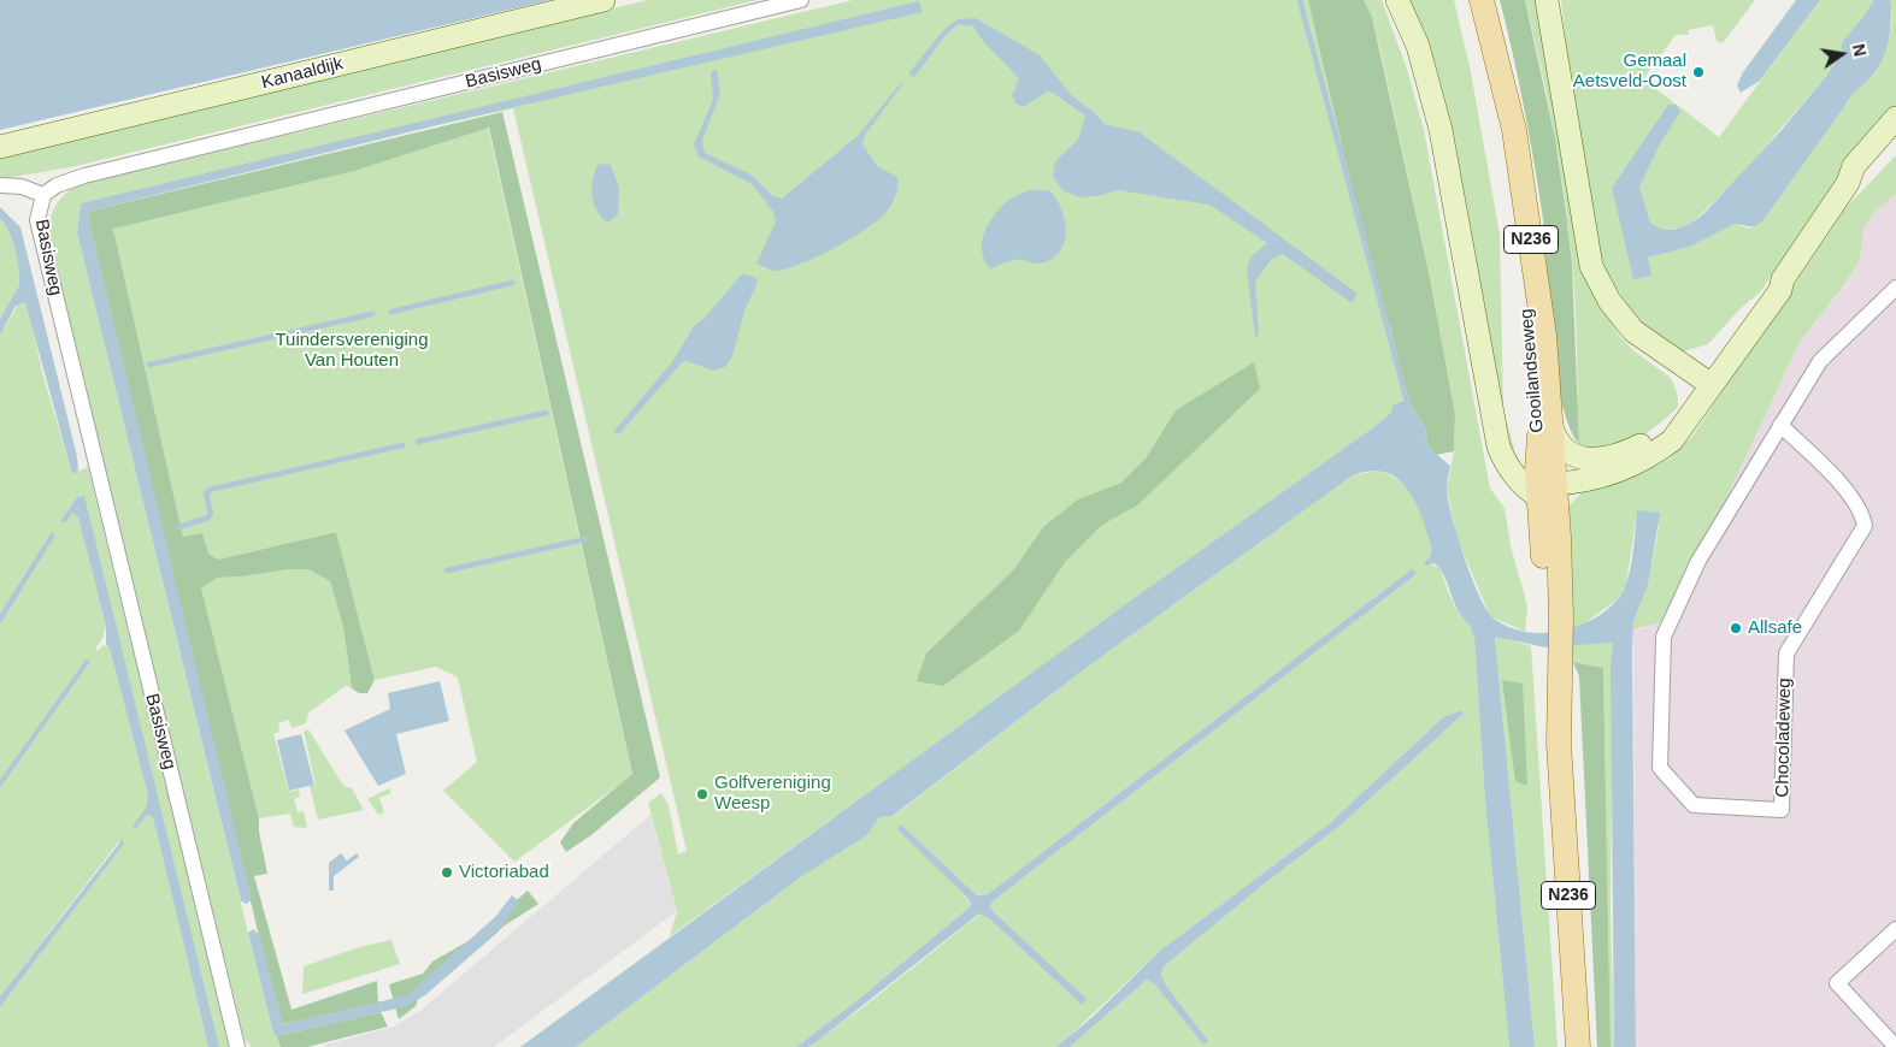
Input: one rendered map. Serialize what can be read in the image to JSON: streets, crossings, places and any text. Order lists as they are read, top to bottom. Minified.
{"streets":{"main road":["N236","Gooilandseweg"],"street":["Kanaaldijk","Basisweg","Chocoladeweg"]},"parks":["Tuindersvereniging Van Houten"],"places":["Gemaal Aetsveld-Oost","Allsafe","Golfvereniging Weesp","Victoriabad"],"north":"right"}
